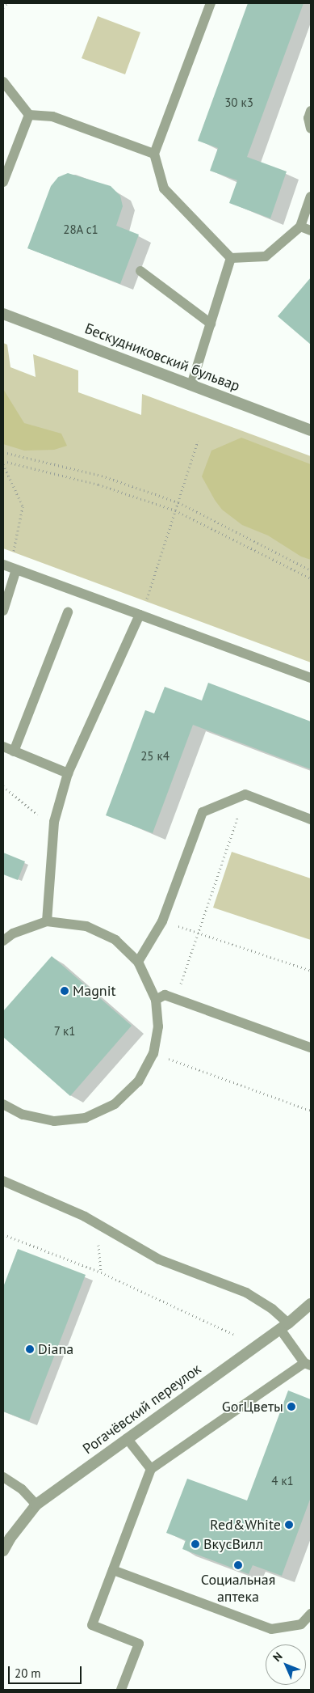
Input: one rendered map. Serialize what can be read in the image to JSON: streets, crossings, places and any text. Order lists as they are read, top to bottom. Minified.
{"streets":{"street":["Бескудниковский бульвар","Рогачёвский переулок"]},"places":["Magnit","Diana","GorЦветы","Red&White","ВкусВилл","Социальная аптека"],"house_numbers":["30 к3","28А с1","25 к4","7 к1","4 к1"],"scale_bar":"20 m","north":"top left"}
